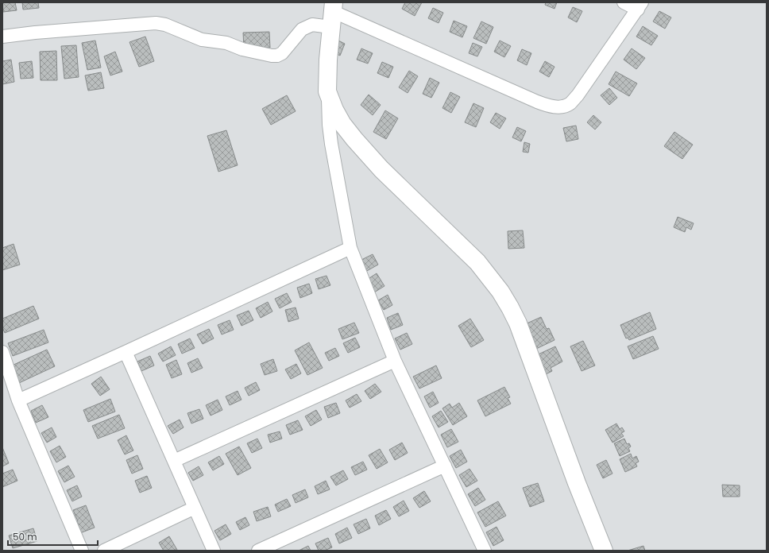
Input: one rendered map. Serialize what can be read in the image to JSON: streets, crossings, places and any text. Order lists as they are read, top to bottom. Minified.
{"scale_bar":"50 m"}
